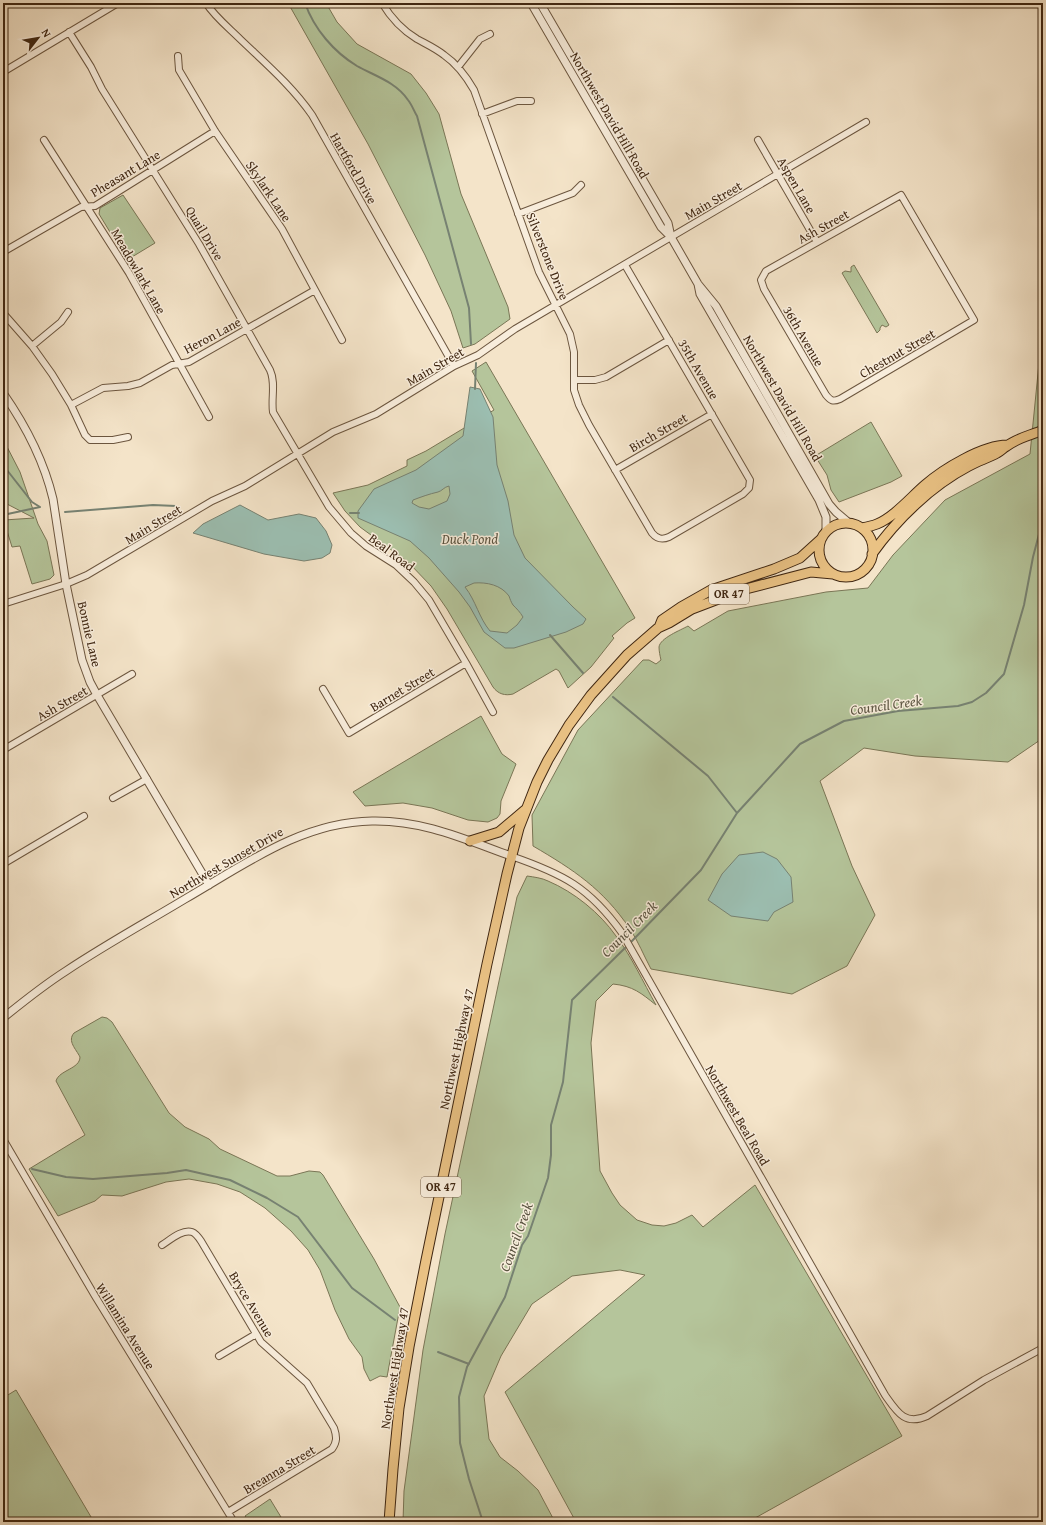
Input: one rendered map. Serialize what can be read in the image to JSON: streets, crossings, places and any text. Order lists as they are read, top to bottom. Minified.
{"streets":{"main road":["OR 47","Northwest Highway 47"],"street":["Northwest David Hill Road","Hartford Drive","Pheasant Lane","Aspen Lane","Skylark Lane","Main Street","Ash Street","Quail Drive","Silverstone Drive","Meadowlark Lane","Heron Lane","36th Avenue","Chestnut Street","35th Avenue","Birch Street","Beal Road","Bonnie Lane","Barnet Street","Northwest Sunset Drive","Northwest Beal Road","Bryce Avenue","Willamina Avenue","Breanna Street"]},"crossings":[["Northwest David Hill Road","Main Street"],["Northwest David Hill Road","Northwest Highway 47"],["Hartford Drive","Main Street"],["Pheasant Lane","Skylark Lane"],["Pheasant Lane","Quail Drive"],["Pheasant Lane","Meadowlark Lane"],["Aspen Lane","Main Street"],["Aspen Lane","Ash Street"],["Skylark Lane","Heron Lane"],["Main Street","Quail Drive"],["Main Street","Silverstone Drive"],["Main Street","35th Avenue"],["Main Street","Beal Road"],["Main Street","Bonnie Lane"],["Ash Street","36th Avenue"],["Ash Street","Chestnut Street"],["Ash Street","Bonnie Lane"],["Quail Drive","Heron Lane"],["Quail Drive","Beal Road"],["Silverstone Drive","35th Avenue"],["Silverstone Drive","Birch Street"],["Meadowlark Lane","Heron Lane"],["36th Avenue","Chestnut Street"],["35th Avenue","Birch Street"],["Beal Road","Barnet Street"],["Bonnie Lane","Northwest Sunset Drive"],["Northwest Sunset Drive","Northwest Highway 47"],["Northwest Sunset Drive","Northwest Beal Road"],["Northwest Highway 47","Northwest Beal Road"],["Bryce Avenue","Breanna Street"],["Willamina Avenue","Breanna Street"]],"water":["Duck Pond","Council Creek"],"north":"top right"}
